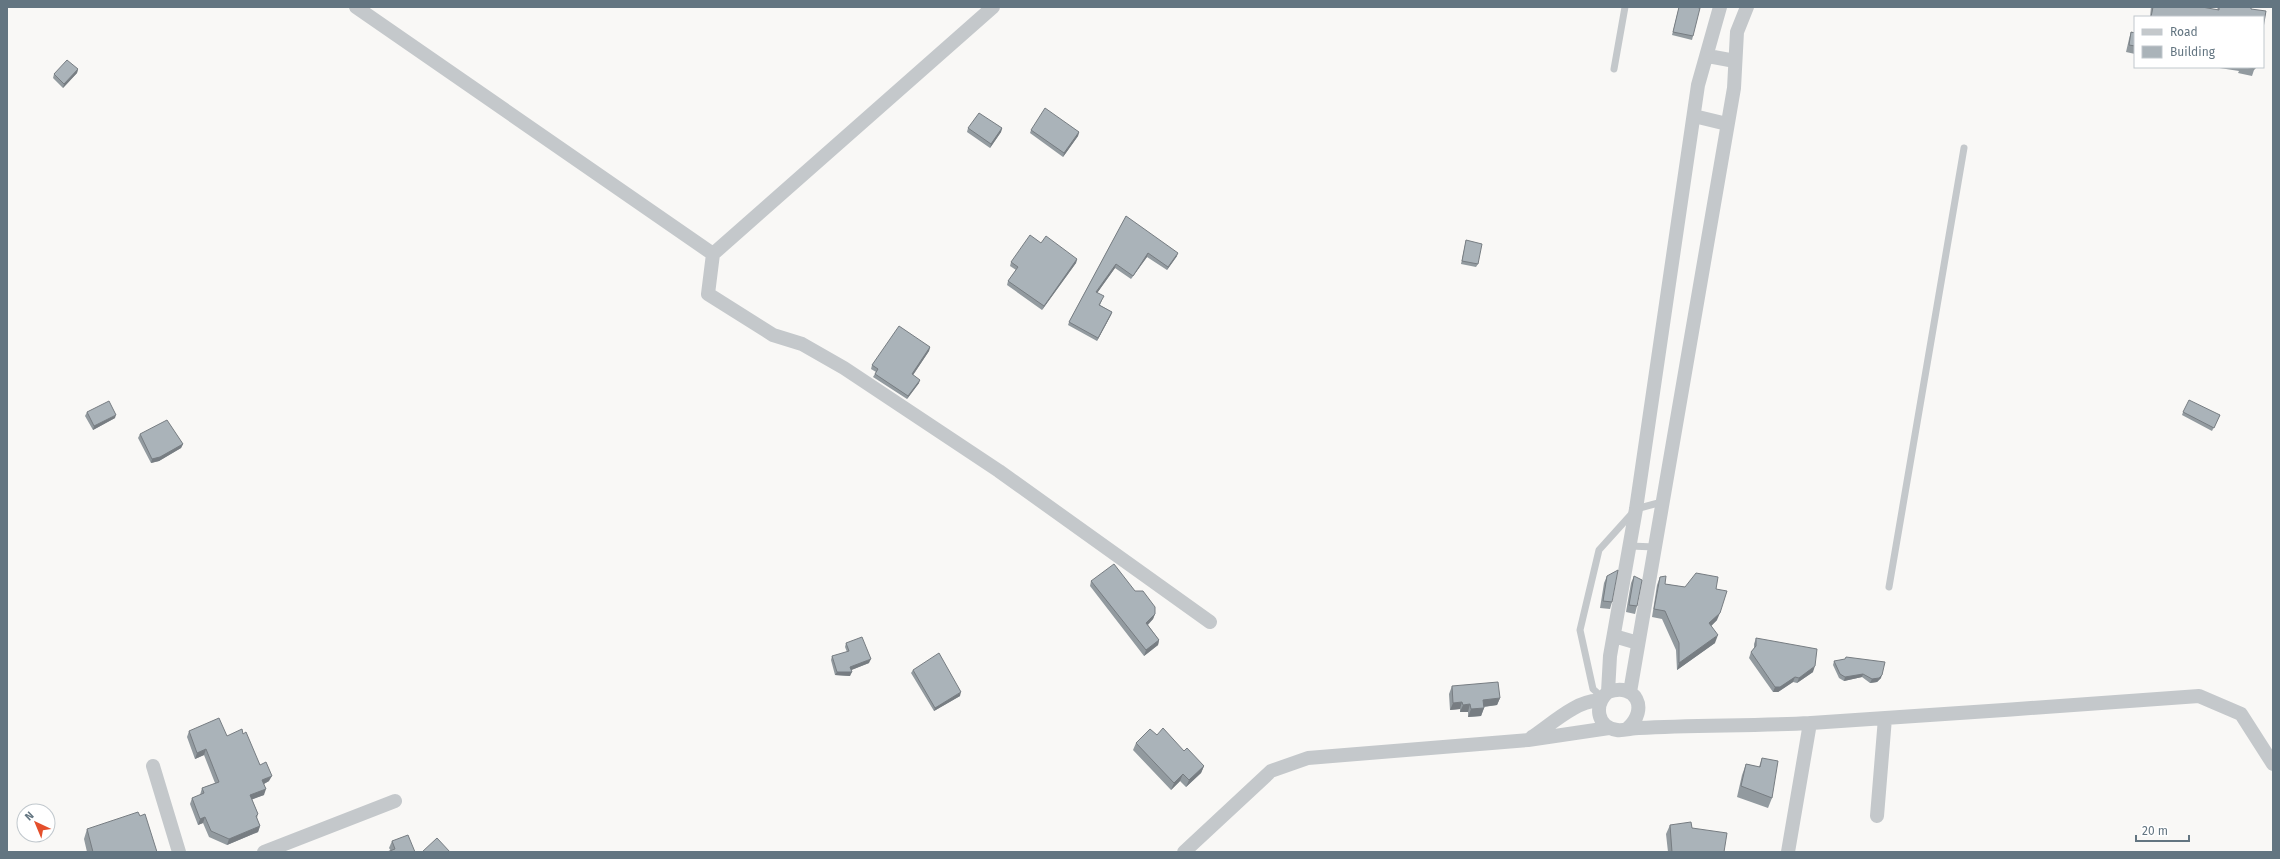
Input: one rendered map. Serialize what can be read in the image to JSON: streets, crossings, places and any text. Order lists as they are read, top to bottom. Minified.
{"legend":["Road","Building"],"scale_bar":"20 m","north":"top left"}
